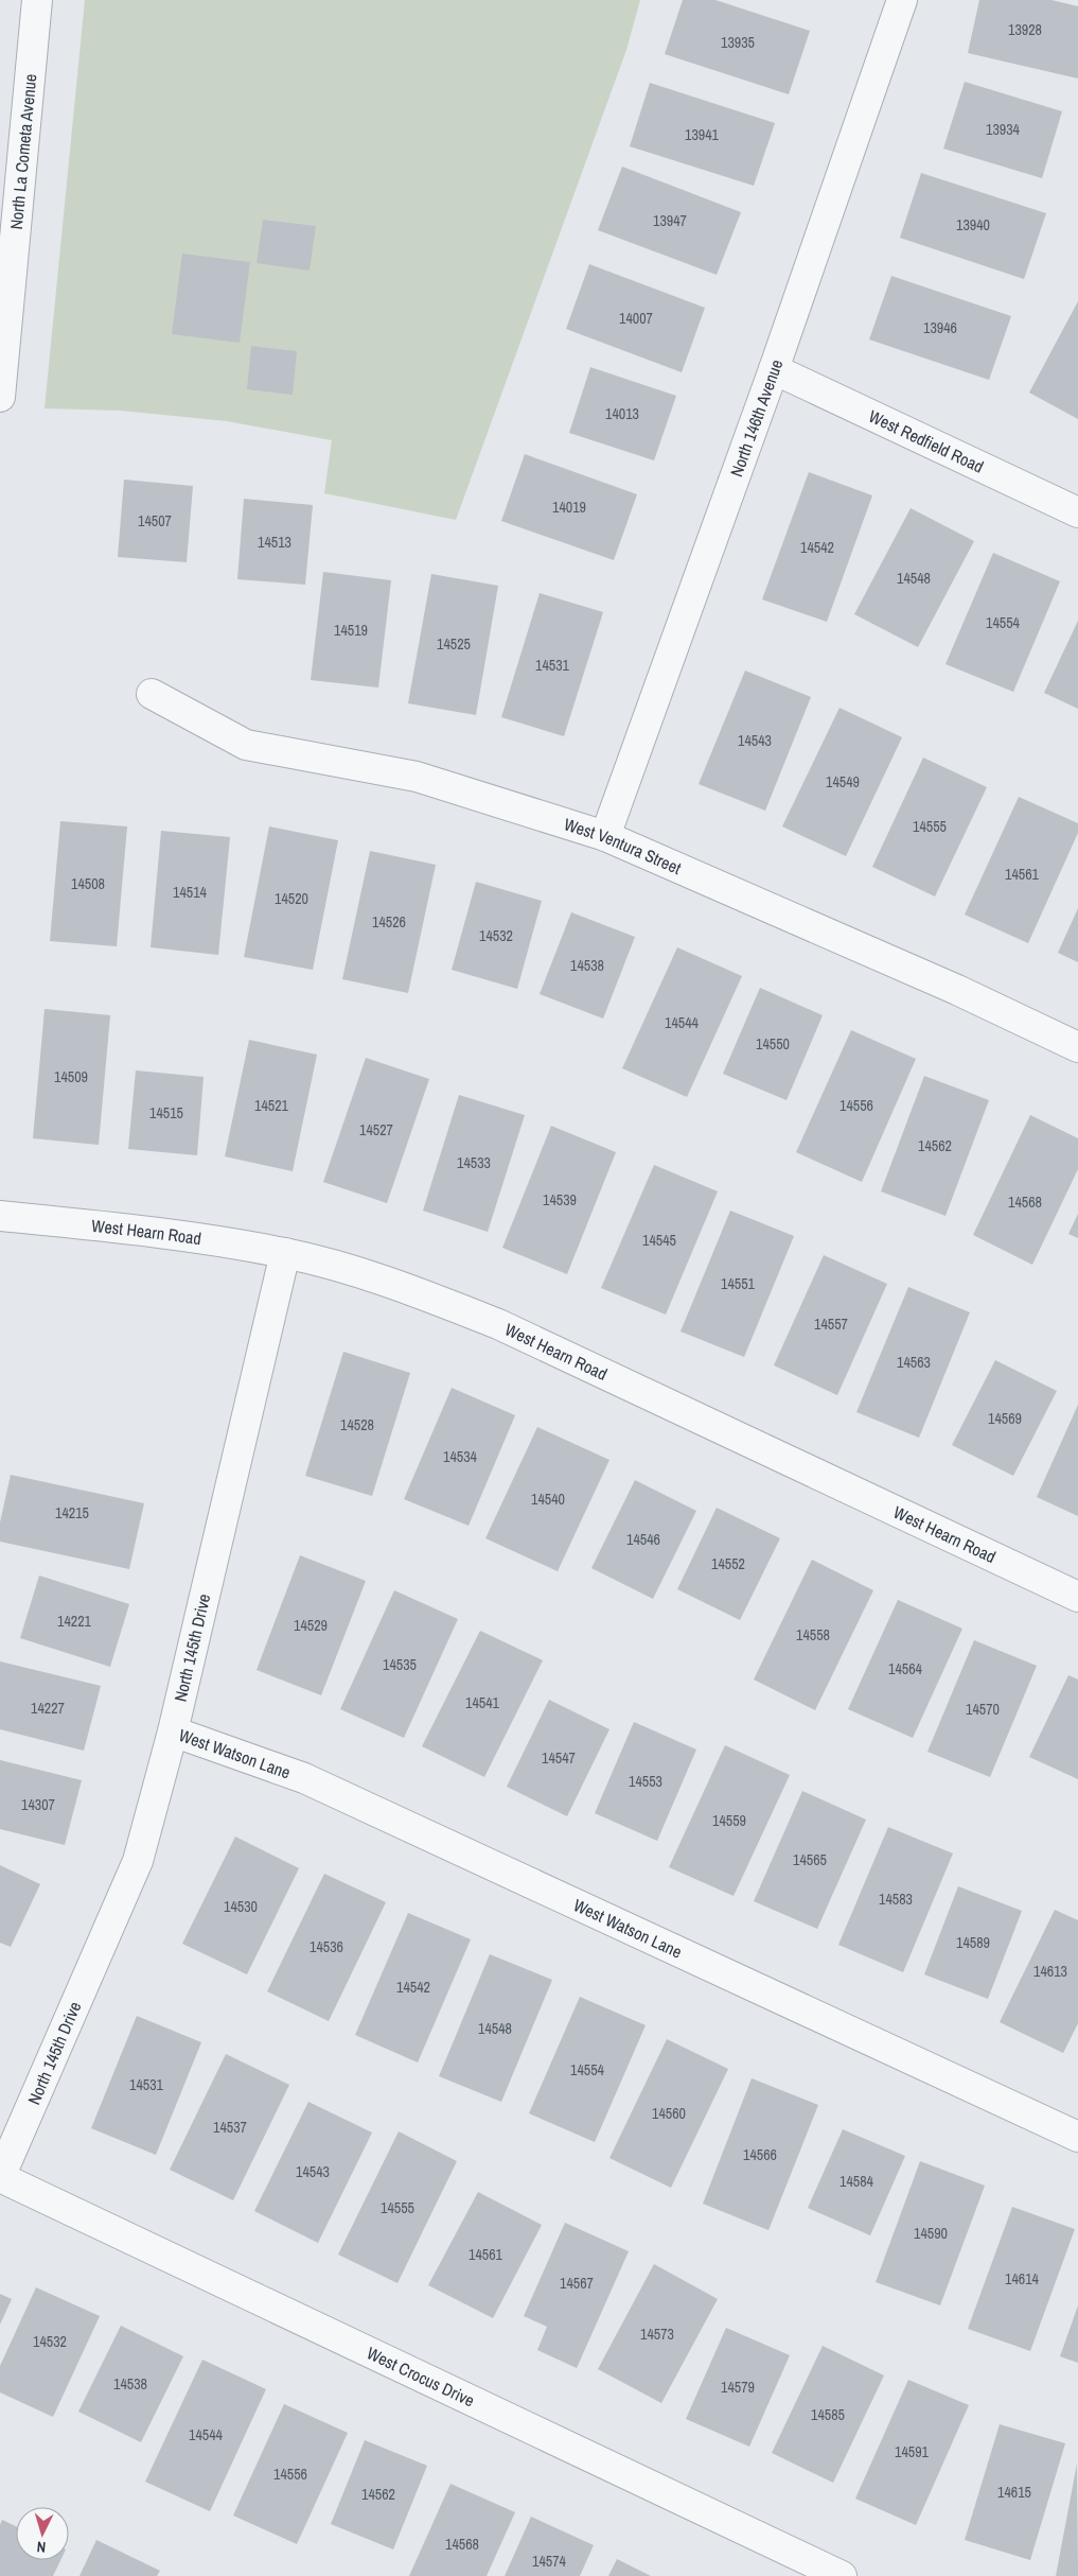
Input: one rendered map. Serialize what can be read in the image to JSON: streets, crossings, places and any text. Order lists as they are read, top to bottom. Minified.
{"streets":{"street":["North La Cometa Avenue","North 146th Avenue","West Redfield Road","West Ventura Street","West Hearn Road","North 145th Drive","West Watson Lane","West Crocus Drive"]},"crossings":[["North 146th Avenue","West Redfield Road"],["North 146th Avenue","West Ventura Street"],["West Hearn Road","North 145th Drive"],["North 145th Drive","West Watson Lane"],["North 145th Drive","West Crocus Drive"]],"house_numbers":["13928","13935","13934","13941","13947","13940","14007","13946","14013","14019","14507","14513","14542","14548","14554","14519","14525","14531","14543","14549","14555","14561","14508","14514","14520","14526","14532","14538","14544","14550","14509","14521","14556","14515","14527","14562","14533","14539","14568","14545","14551","14557","14563","14569","14528","14534","14540","14215","14546","14552","14221","14529","14558","14535","14564","14541","14227","14570","14547","14553","14307","14559","14565","14583","14530","14589","14536","14613","14542","14548","14554","14531","14560","14537","14566","14543","14584","14555","14590","14561","14614","14567","14573","14532","14538","14579","14585","14544","14591","14556","14615","14562","14568","14574"],"north":"bottom"}
